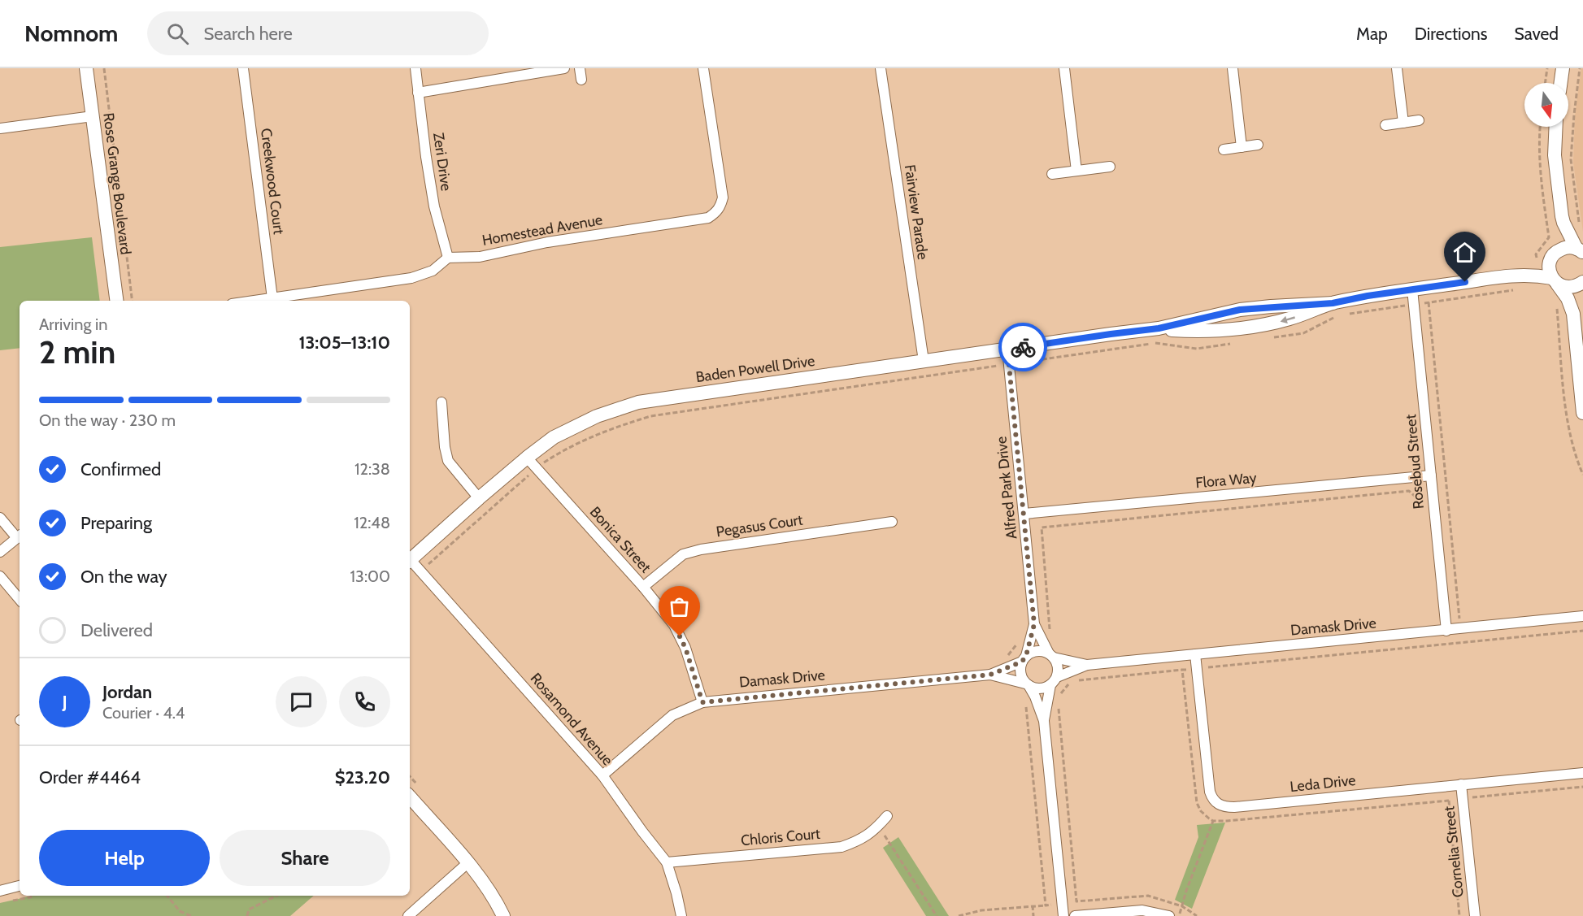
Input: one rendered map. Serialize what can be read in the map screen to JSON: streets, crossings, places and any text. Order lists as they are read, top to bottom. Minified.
{"streets":{"street":["Zeri Drive","Creekwood Court","Rose Grange Boulevard","Fairview Parade","Homestead Avenue","Baden Powell Drive","Rosebud Street","Flora Way","Alfred Park Drive","Pegasus Court","Bonica Street","Damask Drive","Rosamond Avenue","Leda Drive","Chloris Court","Cornelia Street"]},"crossings":[["Zeri Drive","Homestead Avenue"],["Fairview Parade","Baden Powell Drive"],["Baden Powell Drive","Rosebud Street"],["Baden Powell Drive","Alfred Park Drive"],["Baden Powell Drive","Bonica Street"],["Rosebud Street","Flora Way"],["Rosebud Street","Damask Drive"],["Flora Way","Alfred Park Drive"],["Alfred Park Drive","Damask Drive"],["Pegasus Court","Bonica Street"],["Bonica Street","Damask Drive"],["Damask Drive","Rosamond Avenue"],["Damask Drive","Leda Drive"],["Rosamond Avenue","Chloris Court"],["Leda Drive","Cornelia Street"]],"north":"bottom","page":{"header":"Nomnom","search":"Search here","nav":["Map","Directions","Saved"],"heading":["2 min","Arriving in","13:05–13:10"],"panel":["Jordan","Courier · 4.4","Order #4464","$23.20"],"bar":"On the way · 230 m","list":[["Confirmed","12:38"],["Preparing","12:48"],["On the way","13:00"],"Delivered"],"round":"J","buttons":["Help","Share"]}}
